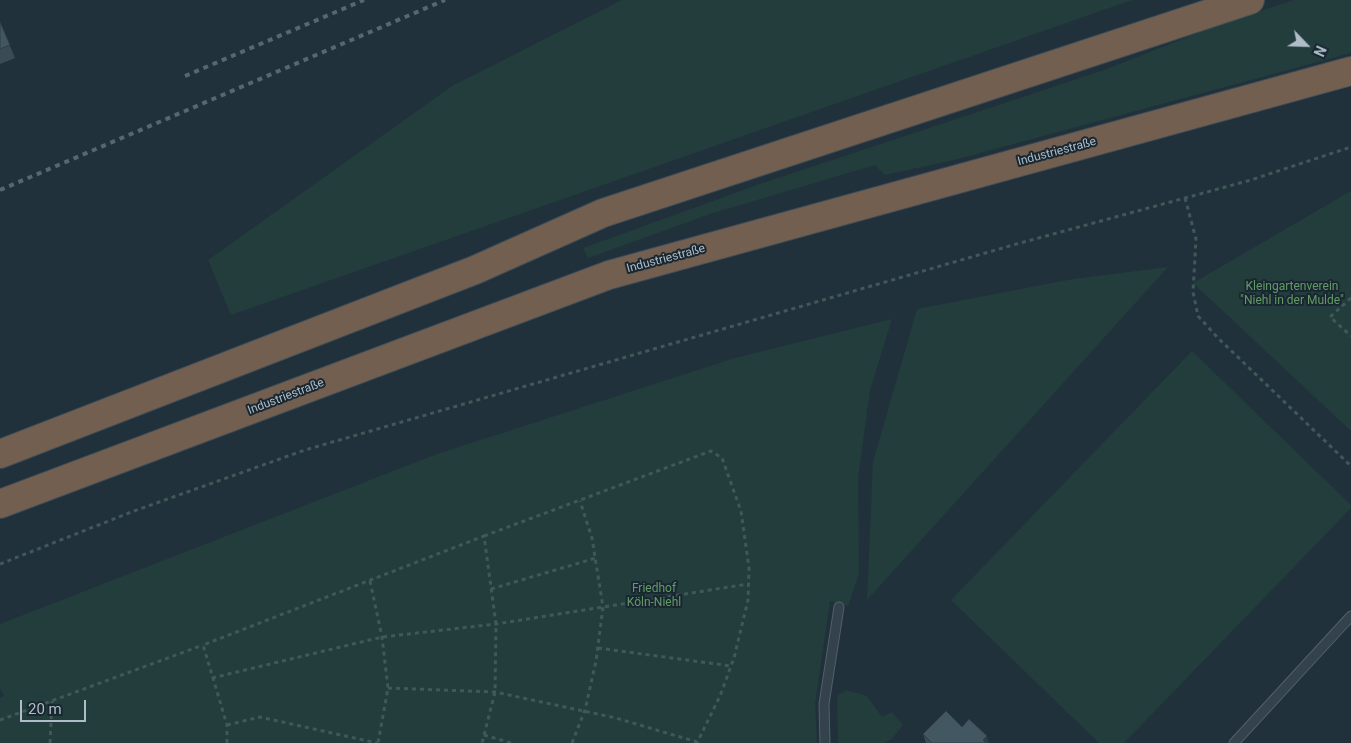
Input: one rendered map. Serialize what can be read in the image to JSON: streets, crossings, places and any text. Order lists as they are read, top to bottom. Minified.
{"streets":{"highway":["Industriestraße"]},"parks":["Kleingartenverein \"Niehl in der Mulde\"","Friedhof Köln-Niehl"],"scale_bar":"20 m","north":"bottom right"}
